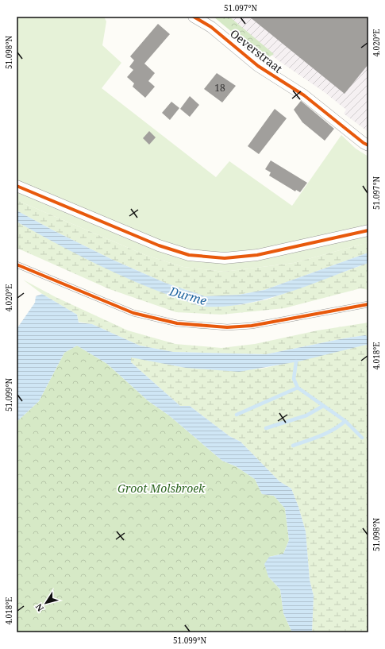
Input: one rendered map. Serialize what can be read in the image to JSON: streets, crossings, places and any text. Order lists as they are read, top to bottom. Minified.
{"streets":{"street":["Oeverstraat"]},"water":["Durme"],"parks":["Groot Molsbroek"],"house_numbers":["18"],"north":"bottom left","coordinates":["51.097°N","4.020°E","51.098°N","4.018°E","51.099°N"]}
